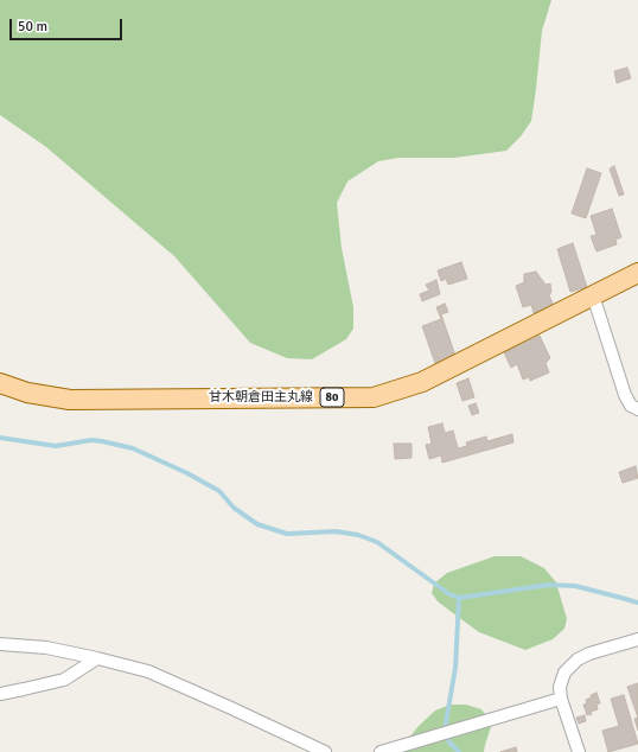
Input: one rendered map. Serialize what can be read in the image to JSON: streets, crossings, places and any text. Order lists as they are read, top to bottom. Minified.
{"streets":{"main road":["甘木朝倉田主丸線","80"]},"scale_bar":"50 m"}
